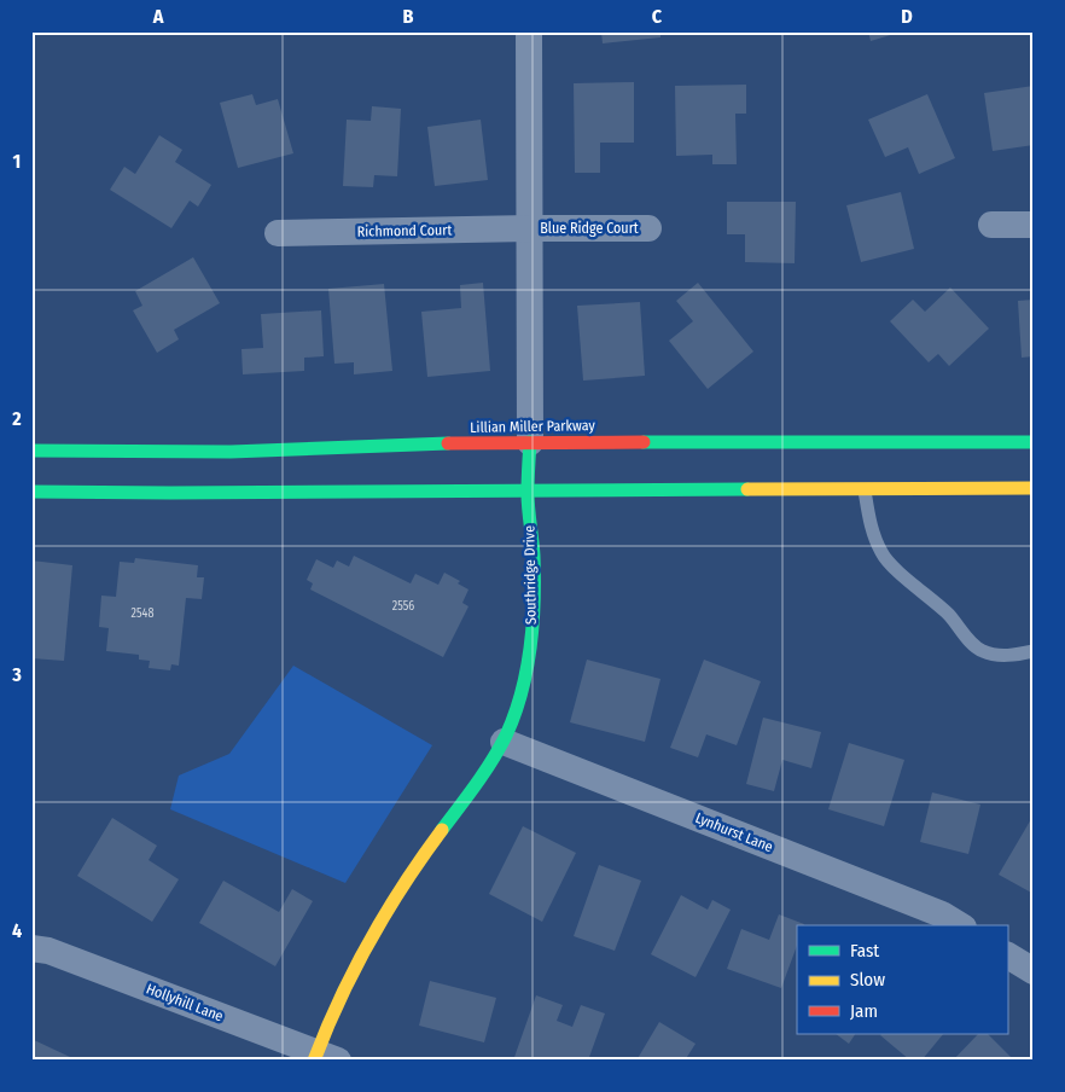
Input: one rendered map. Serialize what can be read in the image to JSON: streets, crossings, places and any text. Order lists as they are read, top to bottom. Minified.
{"streets":{"main road":["Lillian Miller Parkway","Southridge Drive"],"street":["Blue Ridge Court","Richmond Court","Lynhurst Lane","Hollyhill Lane"]},"crossings":[["Blue Ridge Court","Richmond Court"],["Blue Ridge Court","Southridge Drive"],["Richmond Court","Southridge Drive"],["Lillian Miller Parkway","Southridge Drive"],["Southridge Drive","Lynhurst Lane"],["Southridge Drive","Hollyhill Lane"]],"house_numbers":["2556","2548"],"legend":["Fast","Slow","Jam"],"grid":{"columns":["A","B","C","D"],"rows":["1","2","3","4"]}}
